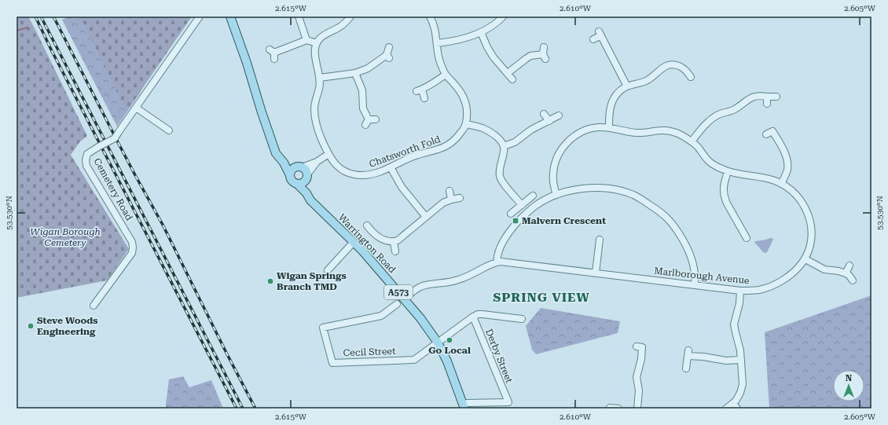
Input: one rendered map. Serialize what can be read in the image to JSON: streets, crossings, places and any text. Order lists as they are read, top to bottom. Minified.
{"streets":{"main road":["Warrington Road","A573"],"street":["Chatsworth Fold","Cemetery Road","Marlborough Avenue","Cecil Street","Derby Street"]},"crossings":[["Warrington Road","Marlborough Avenue"],["Warrington Road","A573"],["Warrington Road","Cecil Street"],["Warrington Road","Derby Street"]],"districts":["SPRING VIEW"],"parks":["Wigan Borough Cemetery"],"places":{"transit":["Malvern Crescent"],"other":["Wigan Springs Branch TMD","Steve Woods Engineering","Go Local"]},"north":"top","coordinates":["2.615°W","2.610°W","2.605°W","53.530°N"]}
